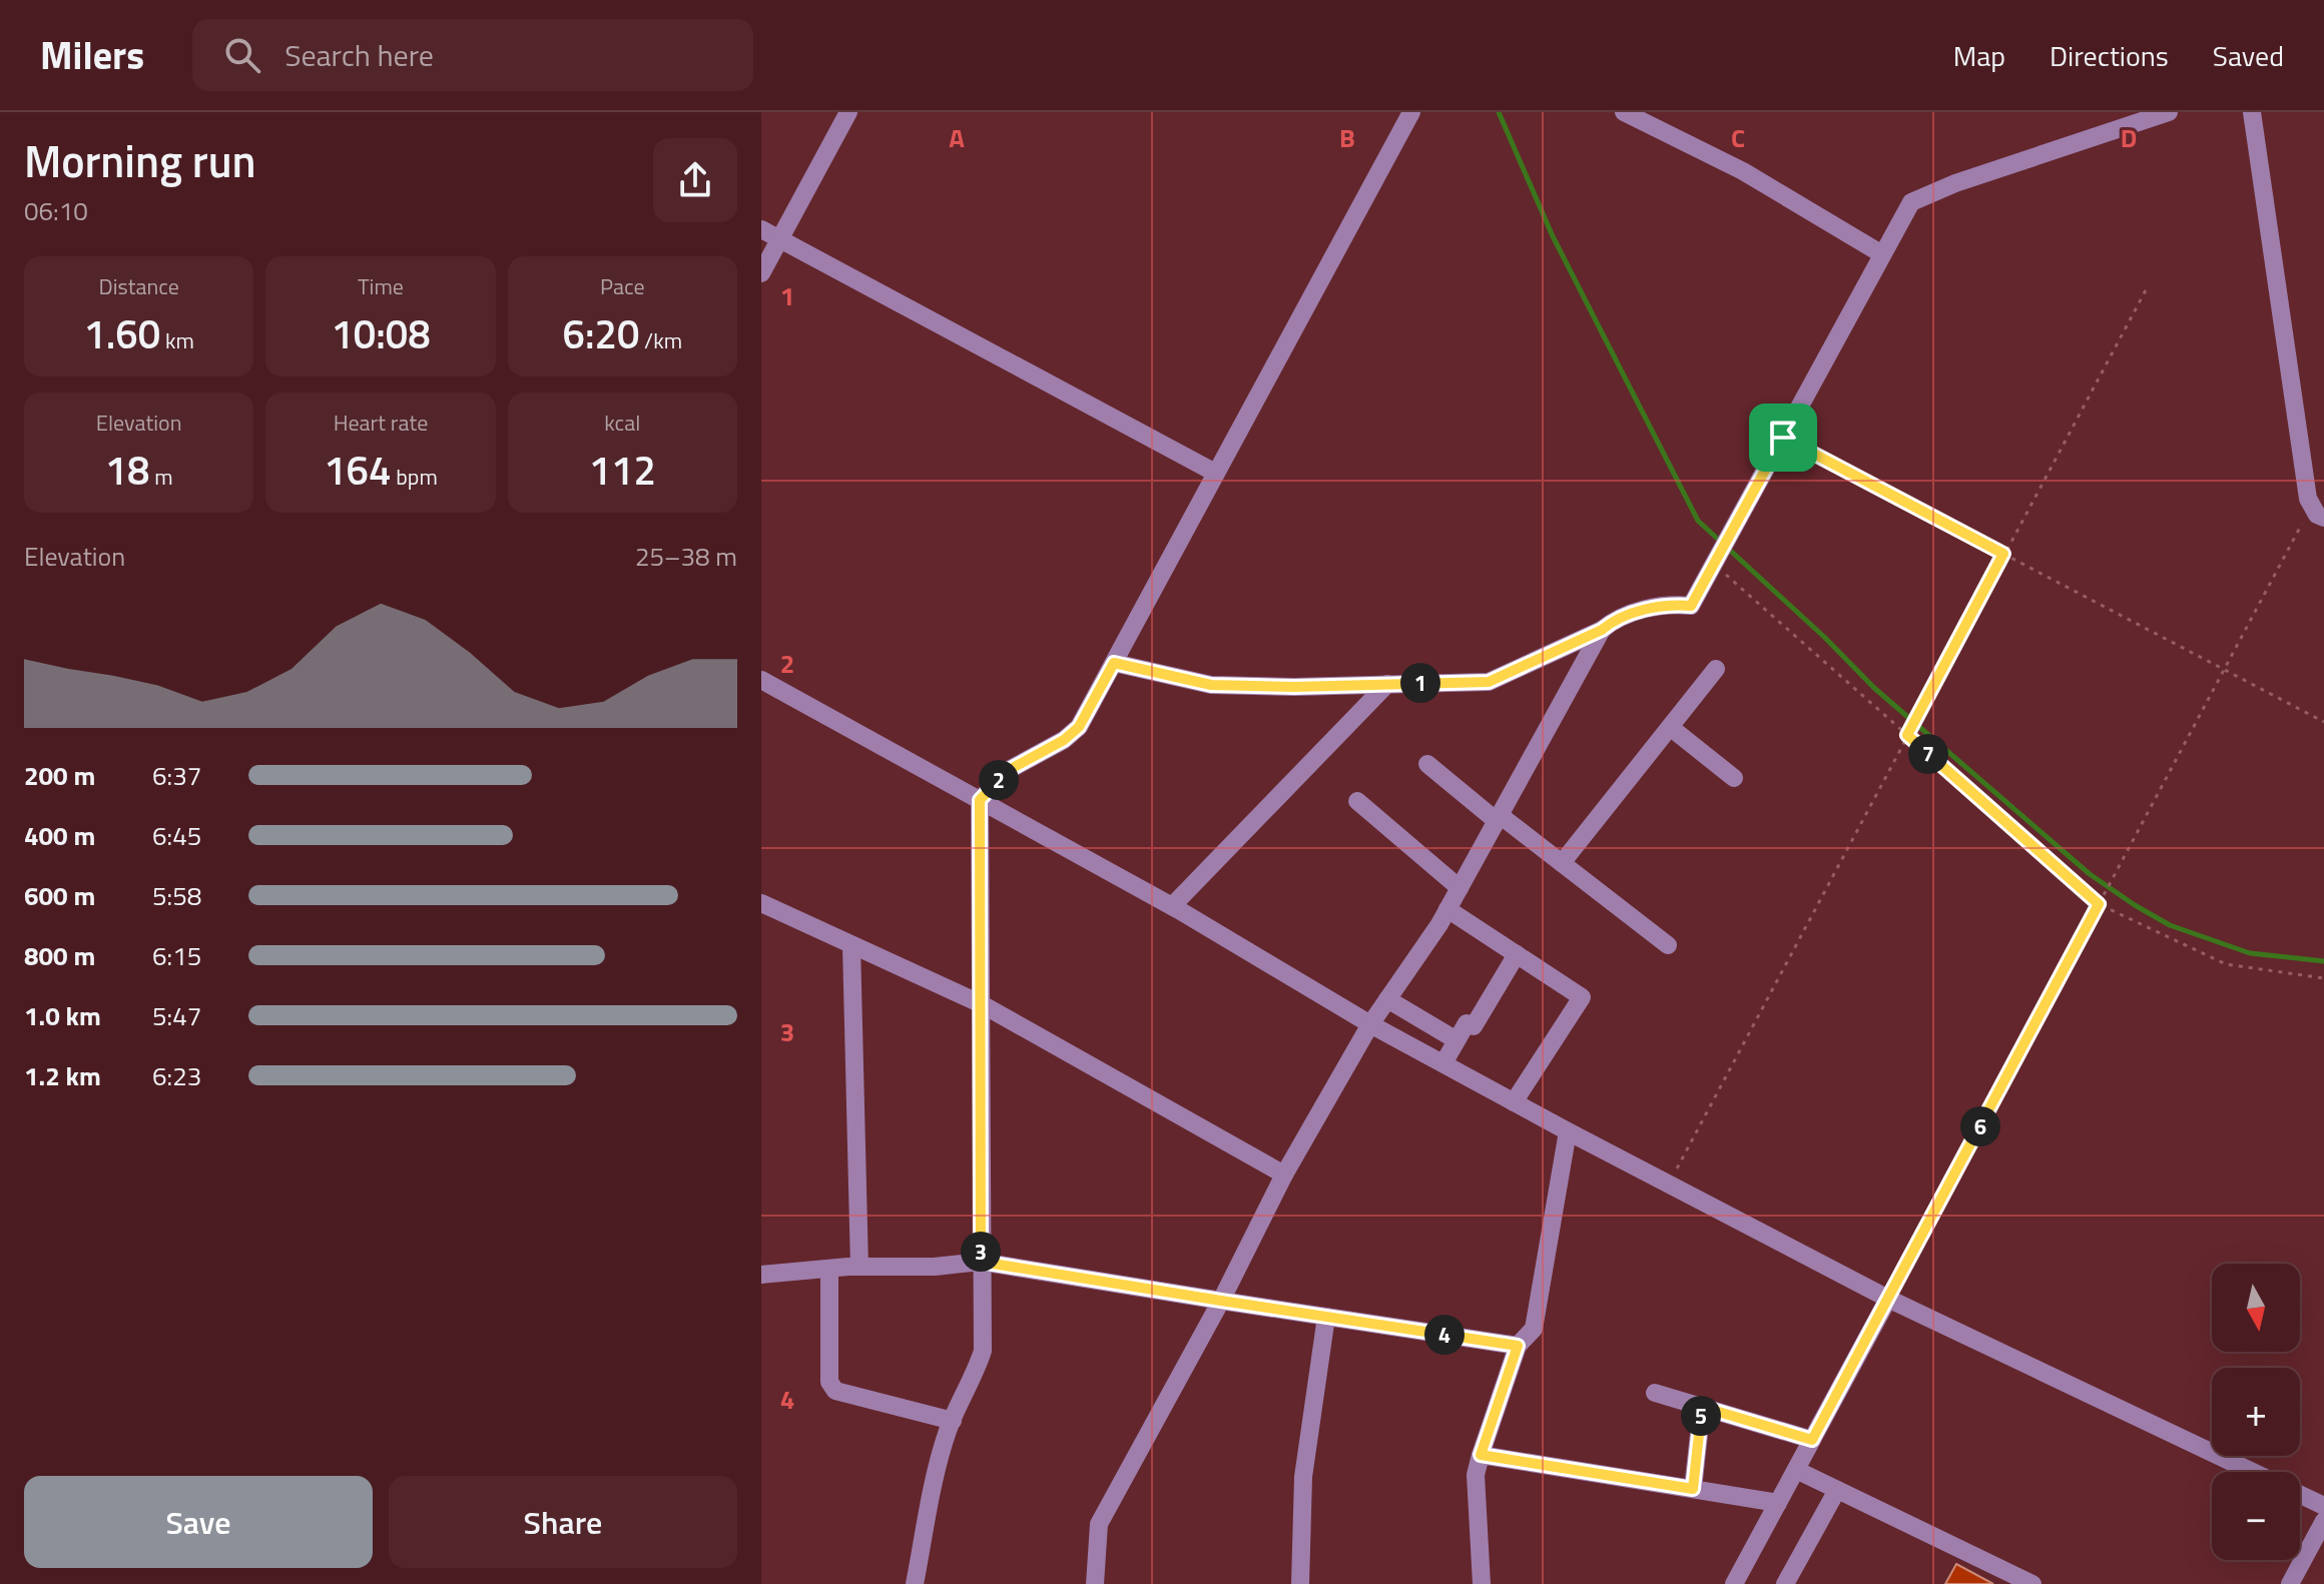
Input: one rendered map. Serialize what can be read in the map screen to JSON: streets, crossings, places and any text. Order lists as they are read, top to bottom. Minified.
{"north":"bottom","page":{"header":"Milers","search":"Search here","nav":["Map","Directions","Saved"],"heading":["Morning run","06:10"],"stats":[["Distance","1.60 km"],["Time","10:08"],["Pace","6:20 /km"],["Elevation","18 m"],["Heart rate","164 bpm"],["kcal","112"]],"chart":["Elevation","25–38 m"],"pins":["1","7","2","6","3","4","5"],"list":[{"name":"200 m","note":"6:37"},{"name":"400 m","note":"6:45"},{"name":"600 m","note":"5:58"},{"name":"800 m","note":"6:15"},{"name":"1.0 km","note":"5:47"},{"name":"1.2 km","note":"6:23"}],"map_buttons":["+","−"],"buttons":["Save","Share"]},"grid":{"columns":["A","B","C","D"],"rows":["1","2","3","4"]}}
